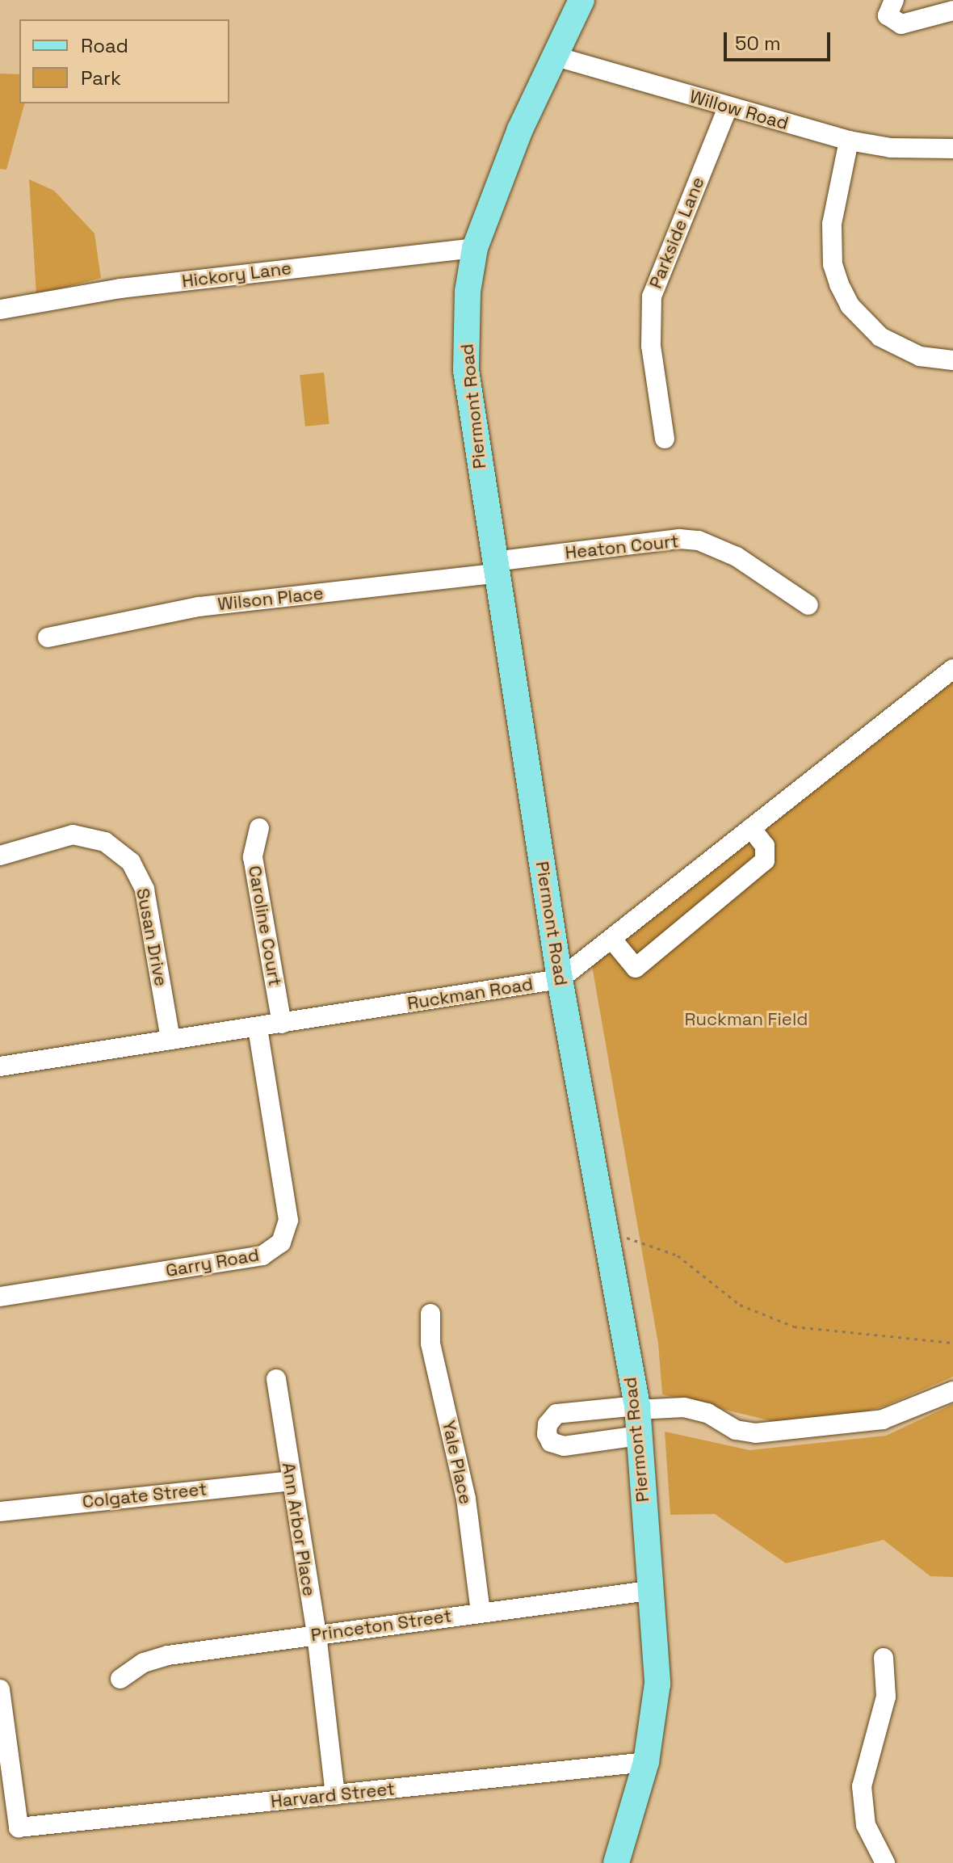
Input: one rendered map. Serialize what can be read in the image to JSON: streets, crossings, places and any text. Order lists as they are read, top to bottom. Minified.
{"streets":{"main road":["Piermont Road"],"street":["Willow Road","Parkside Lane","Hickory Lane","Heaton Court","Wilson Place","Caroline Court","Susan Drive","Ruckman Road","Garry Road","Yale Place","Colgate Street","Ann Arbor Place","Princeton Street","Harvard Street"]},"crossings":[["Willow Road","Parkside Lane"],["Willow Road","Piermont Road"],["Hickory Lane","Piermont Road"],["Piermont Road","Heaton Court"],["Piermont Road","Wilson Place"],["Piermont Road","Ruckman Road"],["Piermont Road","Princeton Street"],["Piermont Road","Harvard Street"],["Heaton Court","Wilson Place"],["Caroline Court","Ruckman Road"],["Susan Drive","Ruckman Road"],["Ruckman Road","Garry Road"],["Yale Place","Princeton Street"],["Colgate Street","Ann Arbor Place"],["Ann Arbor Place","Princeton Street"],["Ann Arbor Place","Harvard Street"]],"parks":["Ruckman Field"],"legend":["Road","Park"],"scale_bar":"50 m"}
